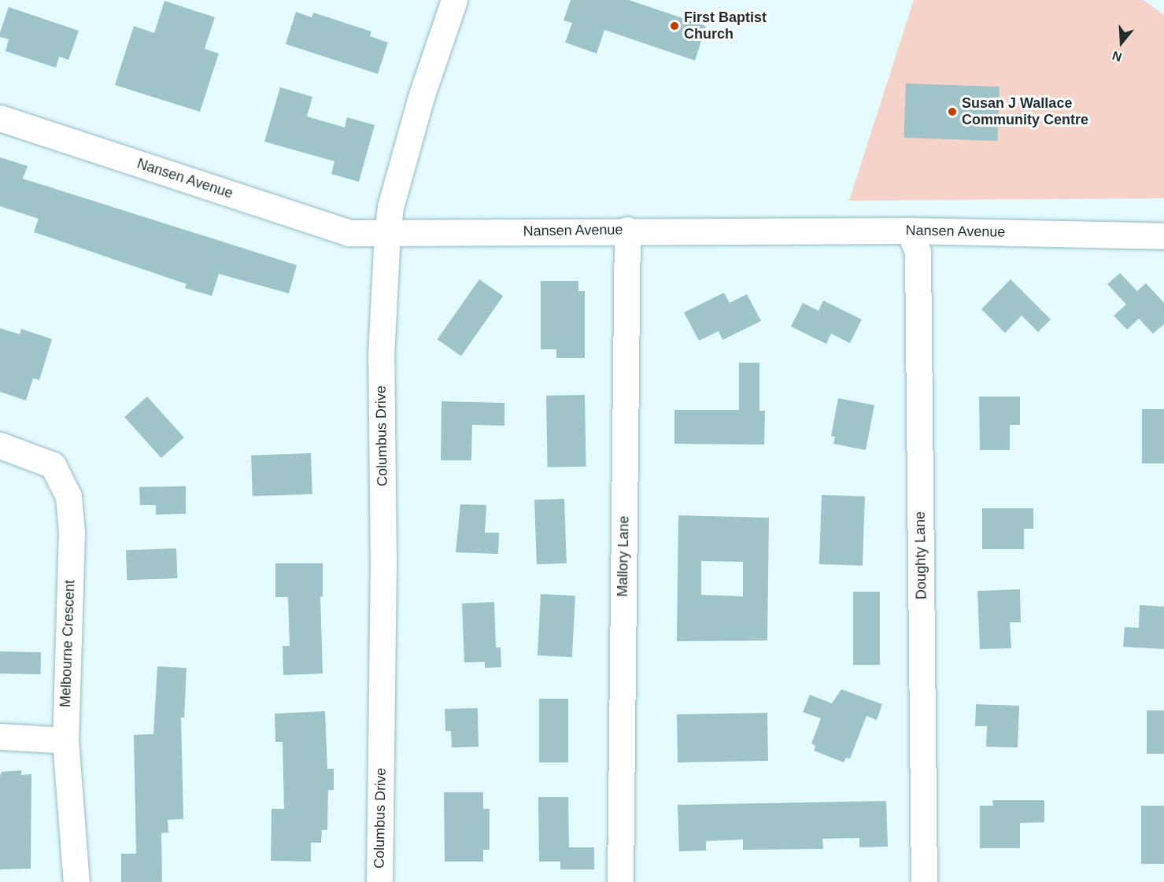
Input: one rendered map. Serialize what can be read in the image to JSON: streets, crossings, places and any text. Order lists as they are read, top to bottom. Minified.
{"streets":{"street":["Nansen Avenue","Columbus Drive","Doughty Lane","Mallory Lane","Melbourne Crescent"]},"crossings":[["Nansen Avenue","Columbus Drive"],["Nansen Avenue","Doughty Lane"],["Nansen Avenue","Mallory Lane"]],"places":["First Baptist Church","Susan J Wallace Community Centre"],"north":"bottom"}
